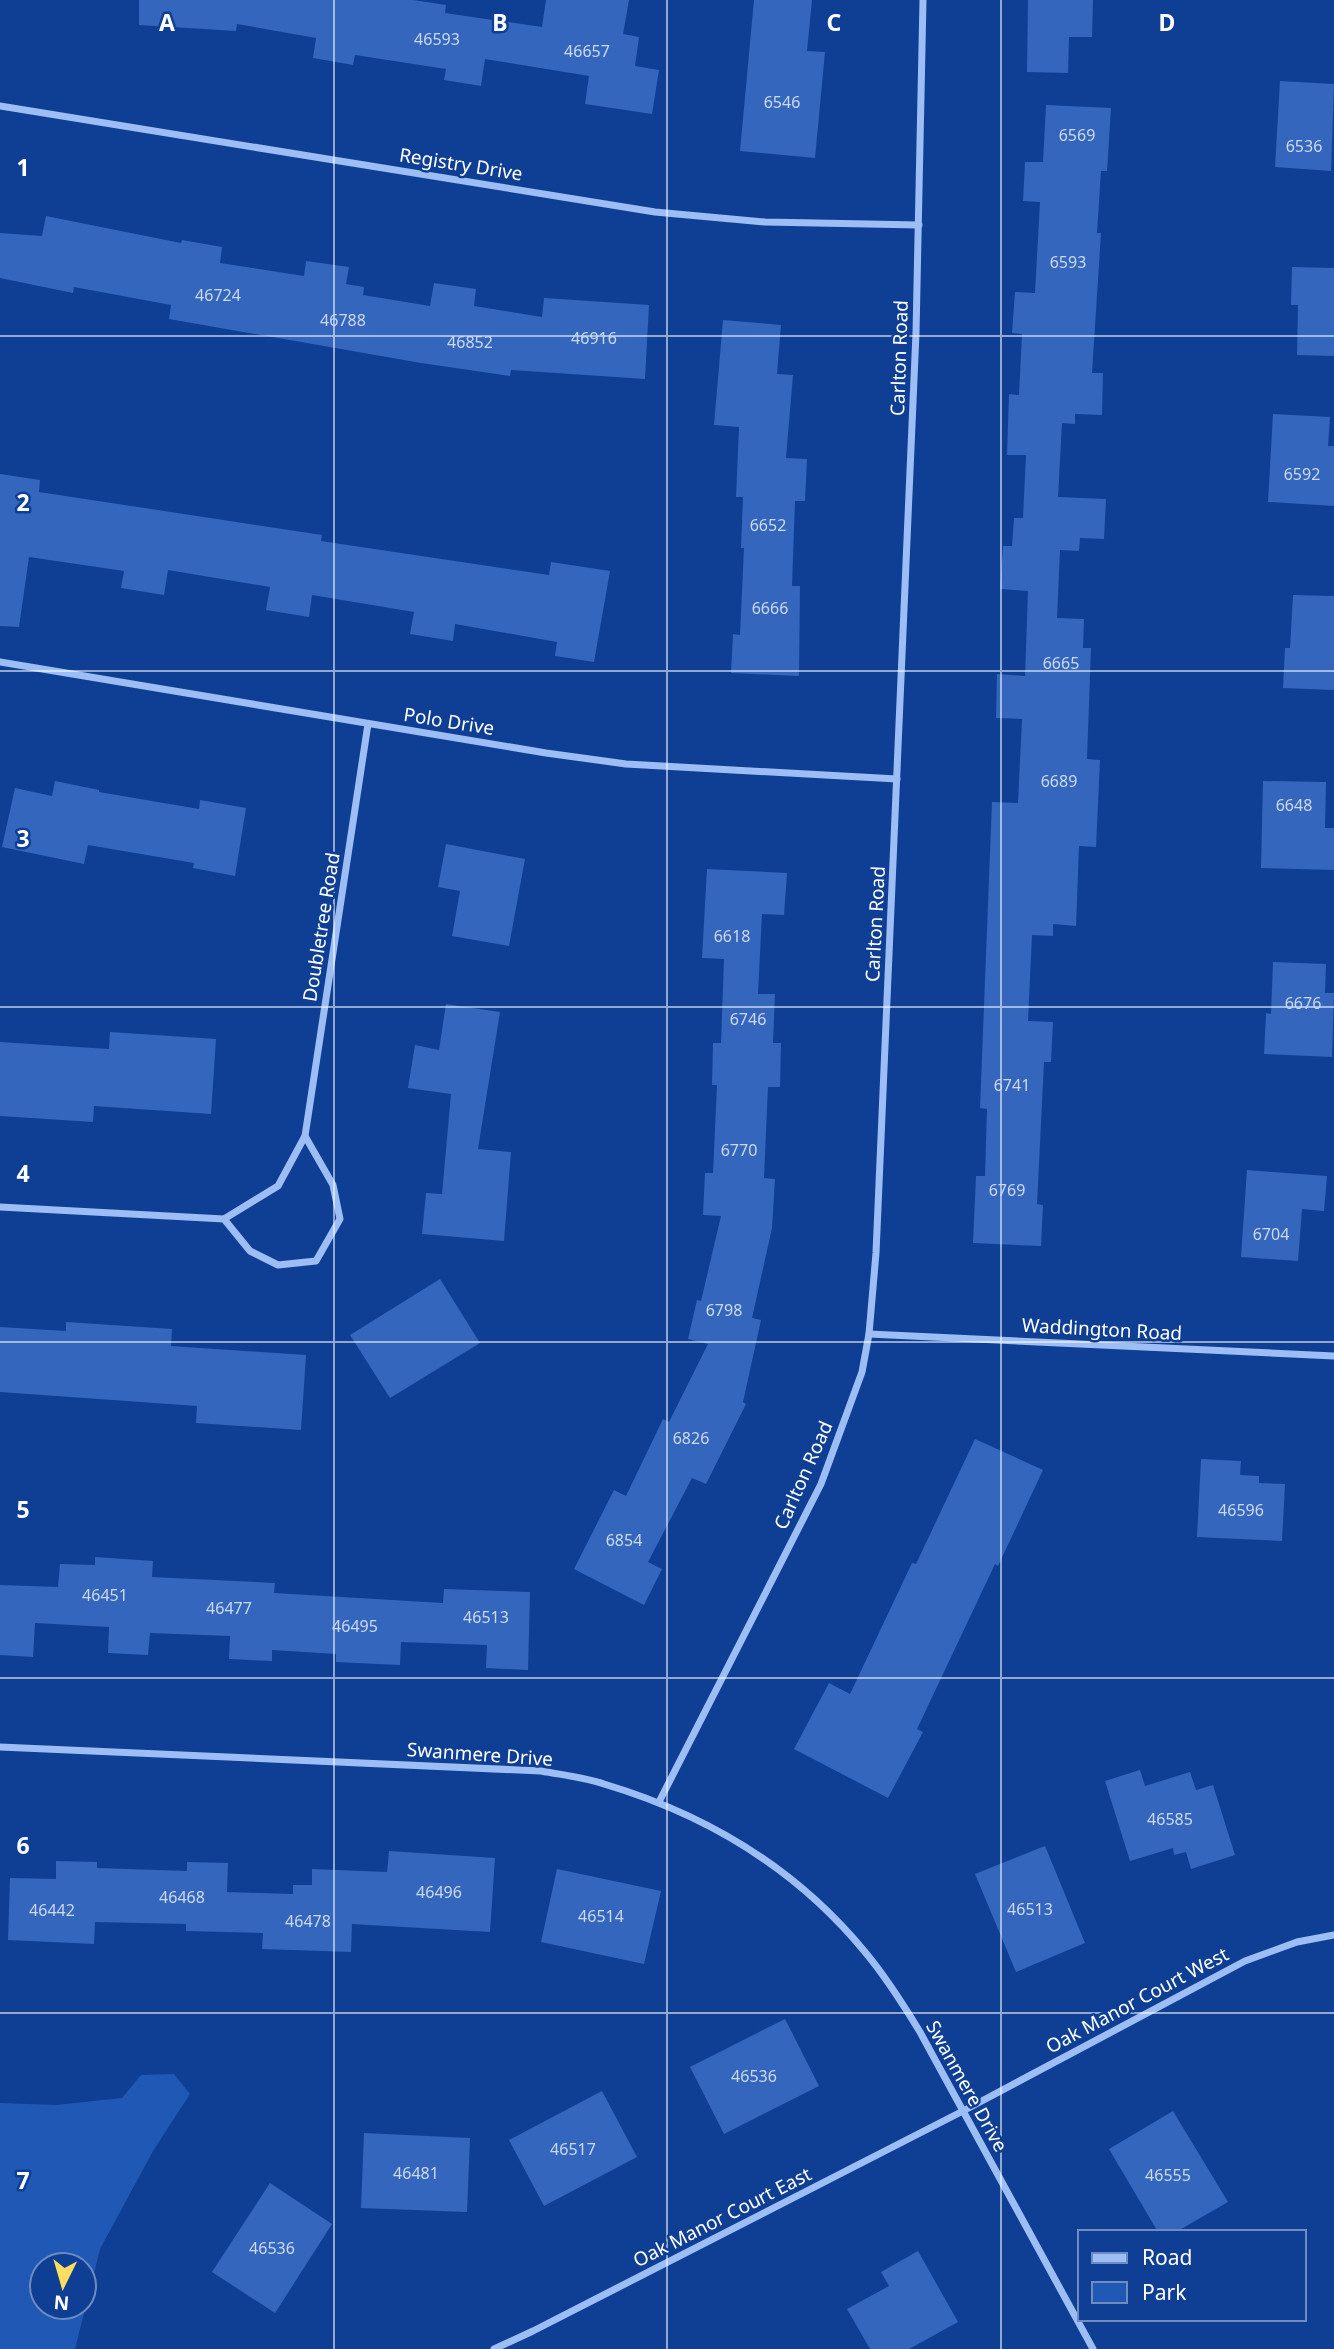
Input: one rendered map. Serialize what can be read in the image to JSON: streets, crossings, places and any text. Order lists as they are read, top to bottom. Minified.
{"streets":{"street":["Registry Drive","Carlton Road","Polo Drive","Doubletree Road","Waddington Road","Swanmere Drive","Oak Manor Court West","Oak Manor Court East"]},"crossings":[["Registry Drive","Carlton Road"],["Carlton Road","Polo Drive"],["Carlton Road","Waddington Road"],["Carlton Road","Swanmere Drive"],["Polo Drive","Doubletree Road"],["Swanmere Drive","Oak Manor Court West"],["Swanmere Drive","Oak Manor Court East"],["Oak Manor Court West","Oak Manor Court East"]],"house_numbers":["46593","46657","6546","6569","6536","6593","46724","46788","46916","46852","6592","6652","6666","6665","6689","6648","6618","6676","6746","6741","6770","6769","6704","6798","6826","46596","6854","46451","46477","46513","46495","46585","46496","46468","46513","46442","46514","46478","46536","46517","46481","46555","46536"],"legend":["Road","Park"],"north":"bottom","grid":{"columns":["A","B","C","D"],"rows":["1","2","3","4","5","6","7"]}}
